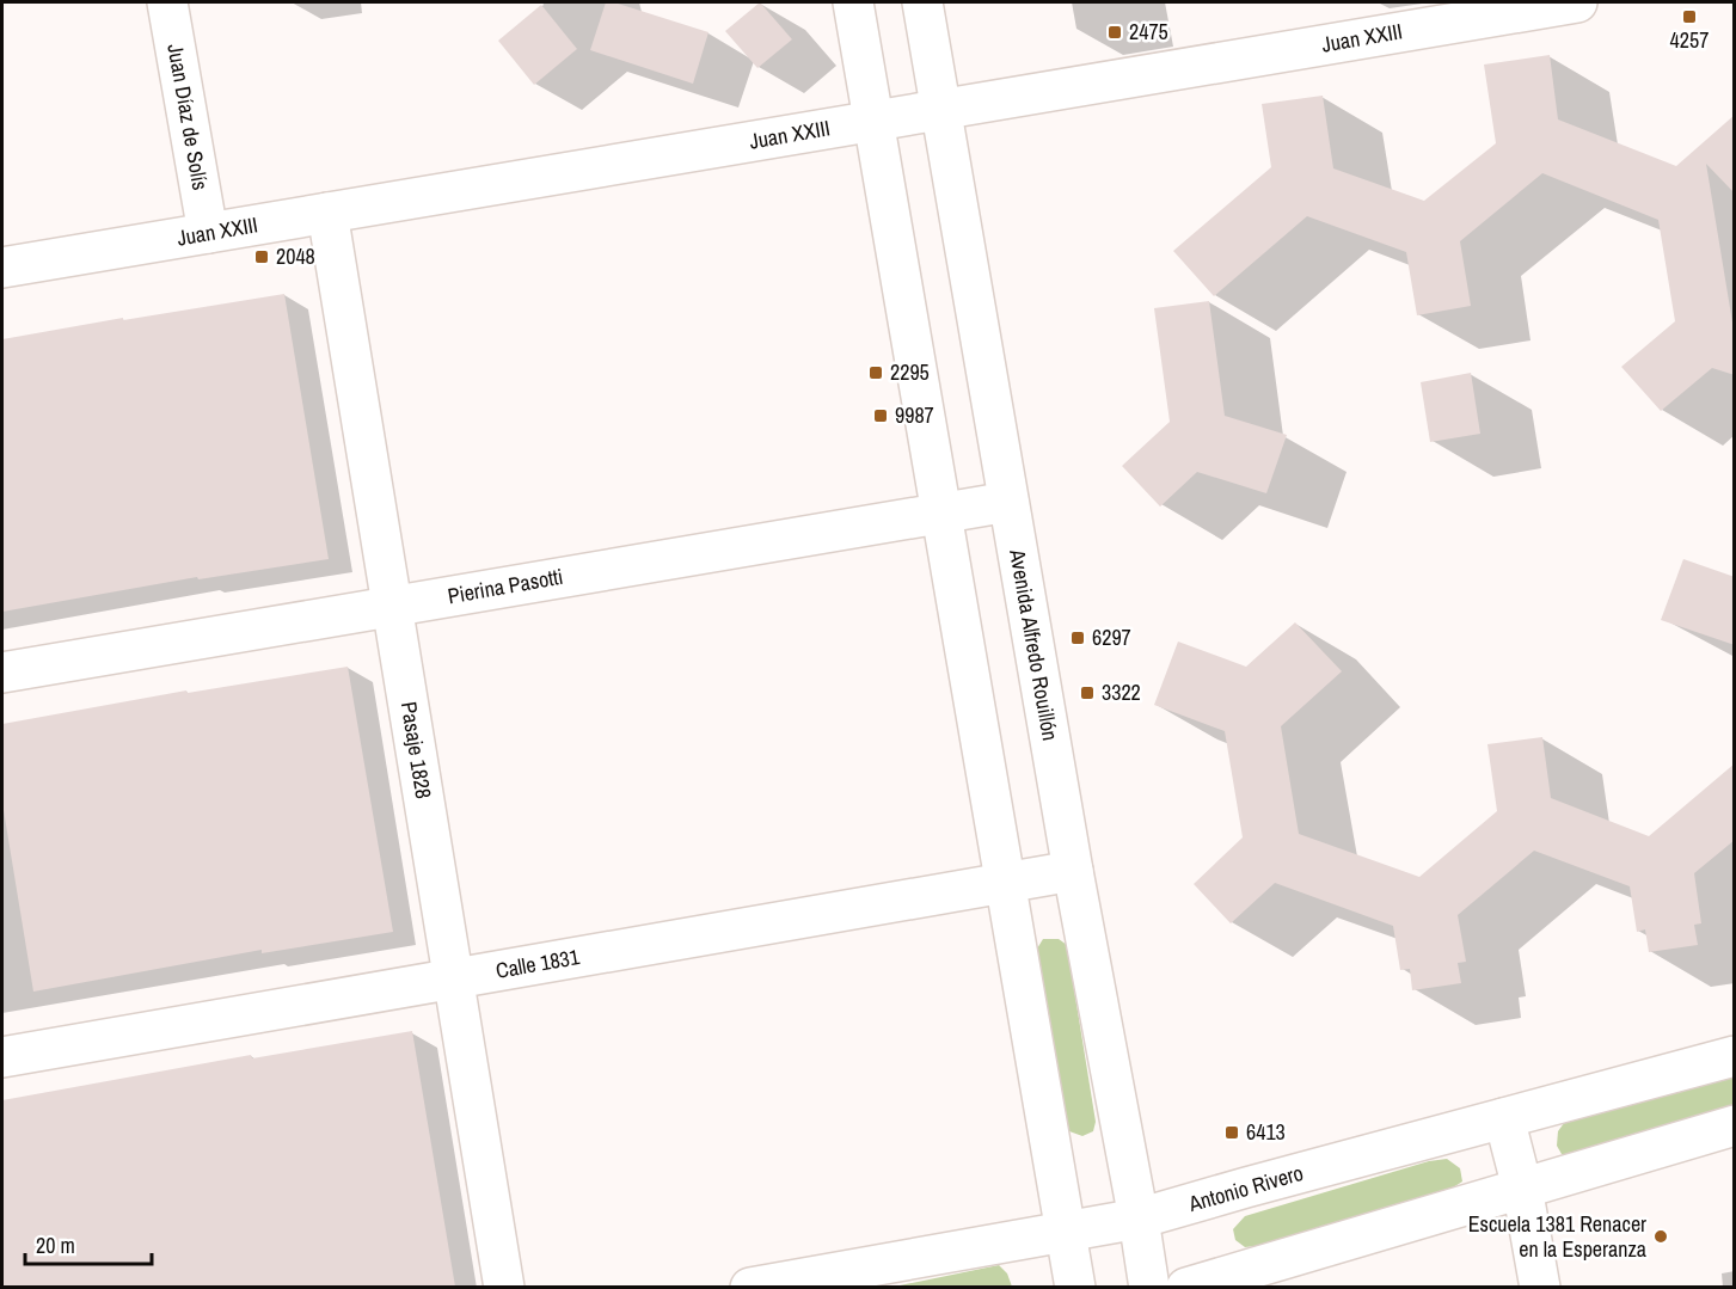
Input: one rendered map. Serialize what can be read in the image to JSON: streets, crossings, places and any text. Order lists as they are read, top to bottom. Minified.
{"streets":{"street":["Juan XXIII","Juan Díaz de Solís","Pierina Pasotti","Avenida Alfredo Rouillón","Pasaje 1828","Calle 1831","Antonio Rivero"]},"crossings":[["Juan XXIII","Juan Díaz de Solís"],["Juan XXIII","Avenida Alfredo Rouillón"],["Juan XXIII","Pasaje 1828"],["Pierina Pasotti","Avenida Alfredo Rouillón"],["Pierina Pasotti","Pasaje 1828"],["Avenida Alfredo Rouillón","Calle 1831"],["Avenida Alfredo Rouillón","Antonio Rivero"],["Pasaje 1828","Calle 1831"]],"places":{"transit":["4257","2475","2048","2295","9987","6297","3322","6413"],"other":["Escuela 1381 Renacer en la Esperanza"]},"scale_bar":"20 m"}
